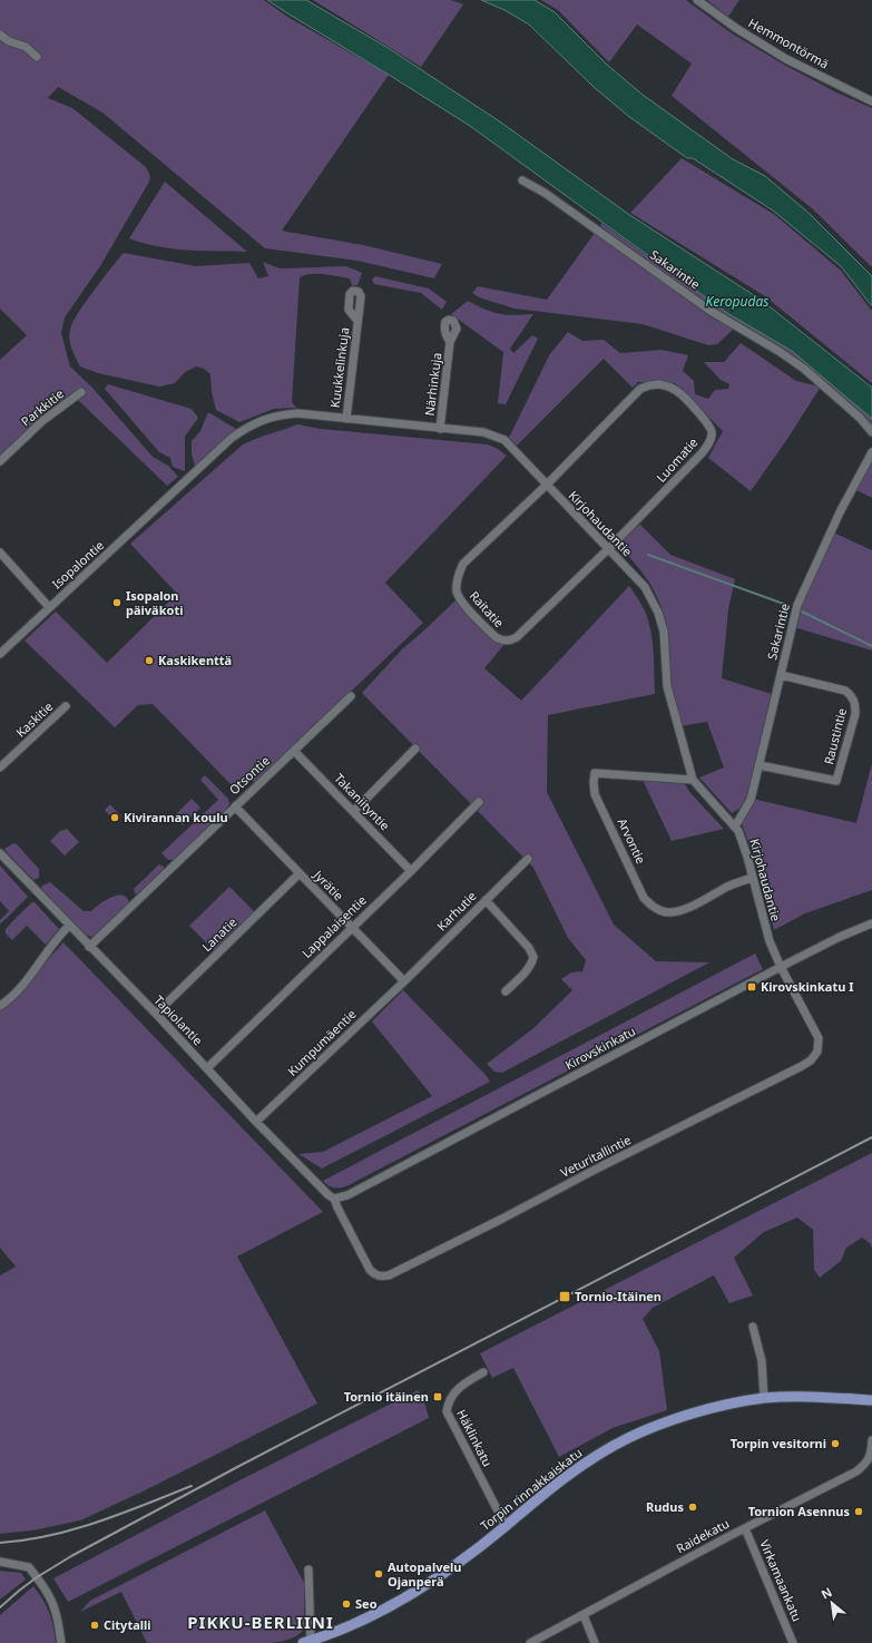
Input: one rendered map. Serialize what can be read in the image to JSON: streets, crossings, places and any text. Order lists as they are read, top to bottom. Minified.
{"streets":{"main road":["Torpin rinnakkaiskatu"],"street":["Hemmontörmä","Sakarintie","Kuukkelinkuja","Närhinkuja","Parkkitie","Luomatie","Kirjohaudantie","Isopalontie","Raitatie","Kaskitie","Raustintie","Otsontie","Takaniityntie","Arvontie","Jyrätie","Karhutie","Lappalaisentie","Lanatie","Tapiolantie","Kumpumäentie","Kirovskinkatu","Veturitallintie","Häklinkatu","Raidekatu","Virkamaankatu"]},"crossings":[["Sakarintie","Kirjohaudantie"],["Sakarintie","Raustintie"],["Kuukkelinkuja","Kirjohaudantie"],["Närhinkuja","Kirjohaudantie"],["Luomatie","Kirjohaudantie"],["Luomatie","Raitatie"],["Kirjohaudantie","Isopalontie"],["Kirjohaudantie","Raitatie"],["Kirjohaudantie","Arvontie"],["Kirjohaudantie","Kirovskinkatu"],["Kirjohaudantie","Veturitallintie"],["Otsontie","Takaniityntie"],["Otsontie","Jyrätie"],["Otsontie","Tapiolantie"],["Takaniityntie","Lappalaisentie"],["Jyrätie","Karhutie"],["Jyrätie","Lappalaisentie"],["Jyrätie","Lanatie"],["Jyrätie","Kumpumäentie"],["Karhutie","Kumpumäentie"],["Lappalaisentie","Tapiolantie"],["Lanatie","Tapiolantie"],["Tapiolantie","Kumpumäentie"],["Tapiolantie","Kirovskinkatu"],["Tapiolantie","Veturitallintie"],["Kirovskinkatu","Veturitallintie"],["Häklinkatu","Torpin rinnakkaiskatu"],["Raidekatu","Virkamaankatu"]],"districts":["PIKKU-BERLIINI"],"water":["Keropudas"],"places":{"other":["Isopalon päiväkoti","Kaskikenttä","Kivirannan koulu","Torpin vesitorni","Rudus","Tornion Asennus","Autopalvelu Ojanperä","Seo","Citytalli"],"transit":["Kirovskinkatu I","Tornio-Itäinen","Tornio itäinen"]},"north":"top left"}
